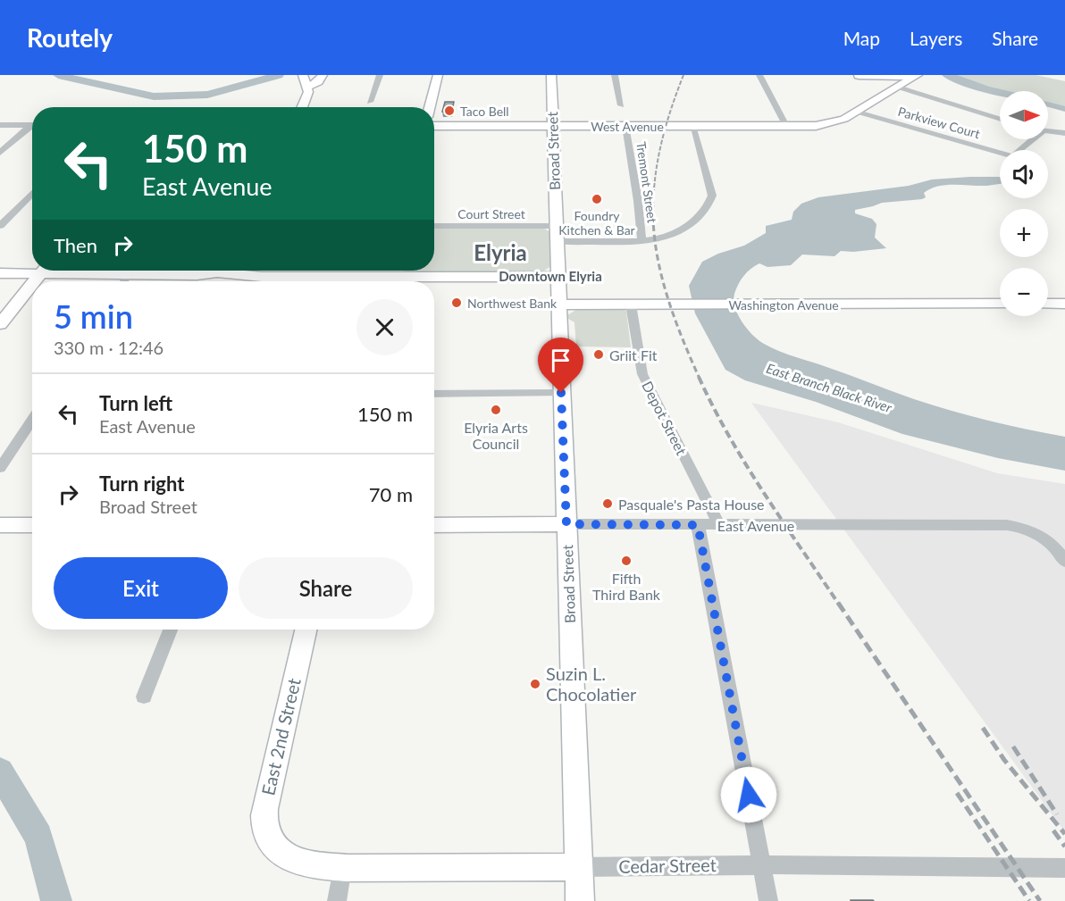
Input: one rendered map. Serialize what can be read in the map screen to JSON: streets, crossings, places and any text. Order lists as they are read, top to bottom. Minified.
{"streets":{"street":["Parkview Court","West Avenue","Broad Street","Tremont Street","Court Street","Washington Avenue","Depot Street","East Avenue","East 2nd Street","Cedar Street"]},"crossings":[["Parkview Court","West Avenue"],["West Avenue","Broad Street"],["West Avenue","Tremont Street"],["Broad Street","Court Street"],["Broad Street","Washington Avenue"],["Broad Street","East Avenue"],["Broad Street","Cedar Street"],["Washington Avenue","Depot Street"],["Depot Street","East Avenue"],["East 2nd Street","Cedar Street"]],"districts":["Elyria","Downtown Elyria"],"water":["East Branch Black River"],"places":["Taco Bell","Foundry Kitchen & Bar","Northwest Bank","Griit Fit","Elyria Arts Council","Pasquale's Pasta House","Fifth Third Bank","Suzin L. Chocolatier"],"north":"right","page":{"header":"Routely","nav":["Map","Layers","Share"],"map_buttons":["+","−"],"turn":["150 m","East Avenue"],"then":"Then","heading":["5 min","330 m · 12:46"],"list":[{"name":"Turn left","note":"East Avenue","value":"150 m"},{"name":"Turn right","note":"Broad Street","value":"70 m"}],"buttons":["Exit","Share"]}}
